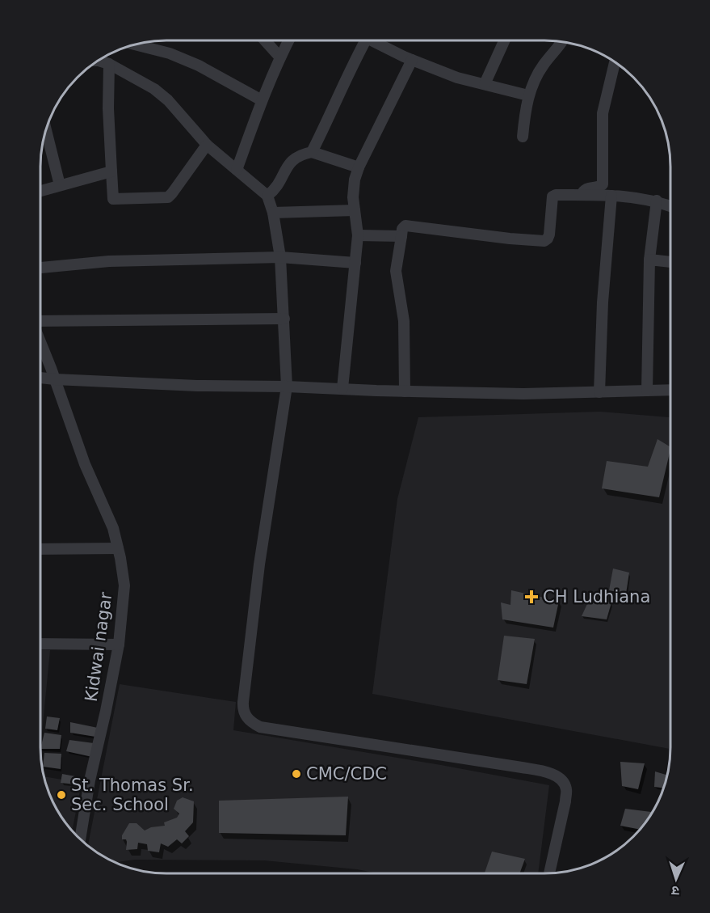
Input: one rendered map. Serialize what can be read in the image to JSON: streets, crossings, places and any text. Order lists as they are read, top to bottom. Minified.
{"streets":{"street":["Kidwai nagar"]},"places":{"health":["CH Ludhiana"],"other":["CMC/CDC","St. Thomas Sr. Sec. School"]},"north":"bottom"}
